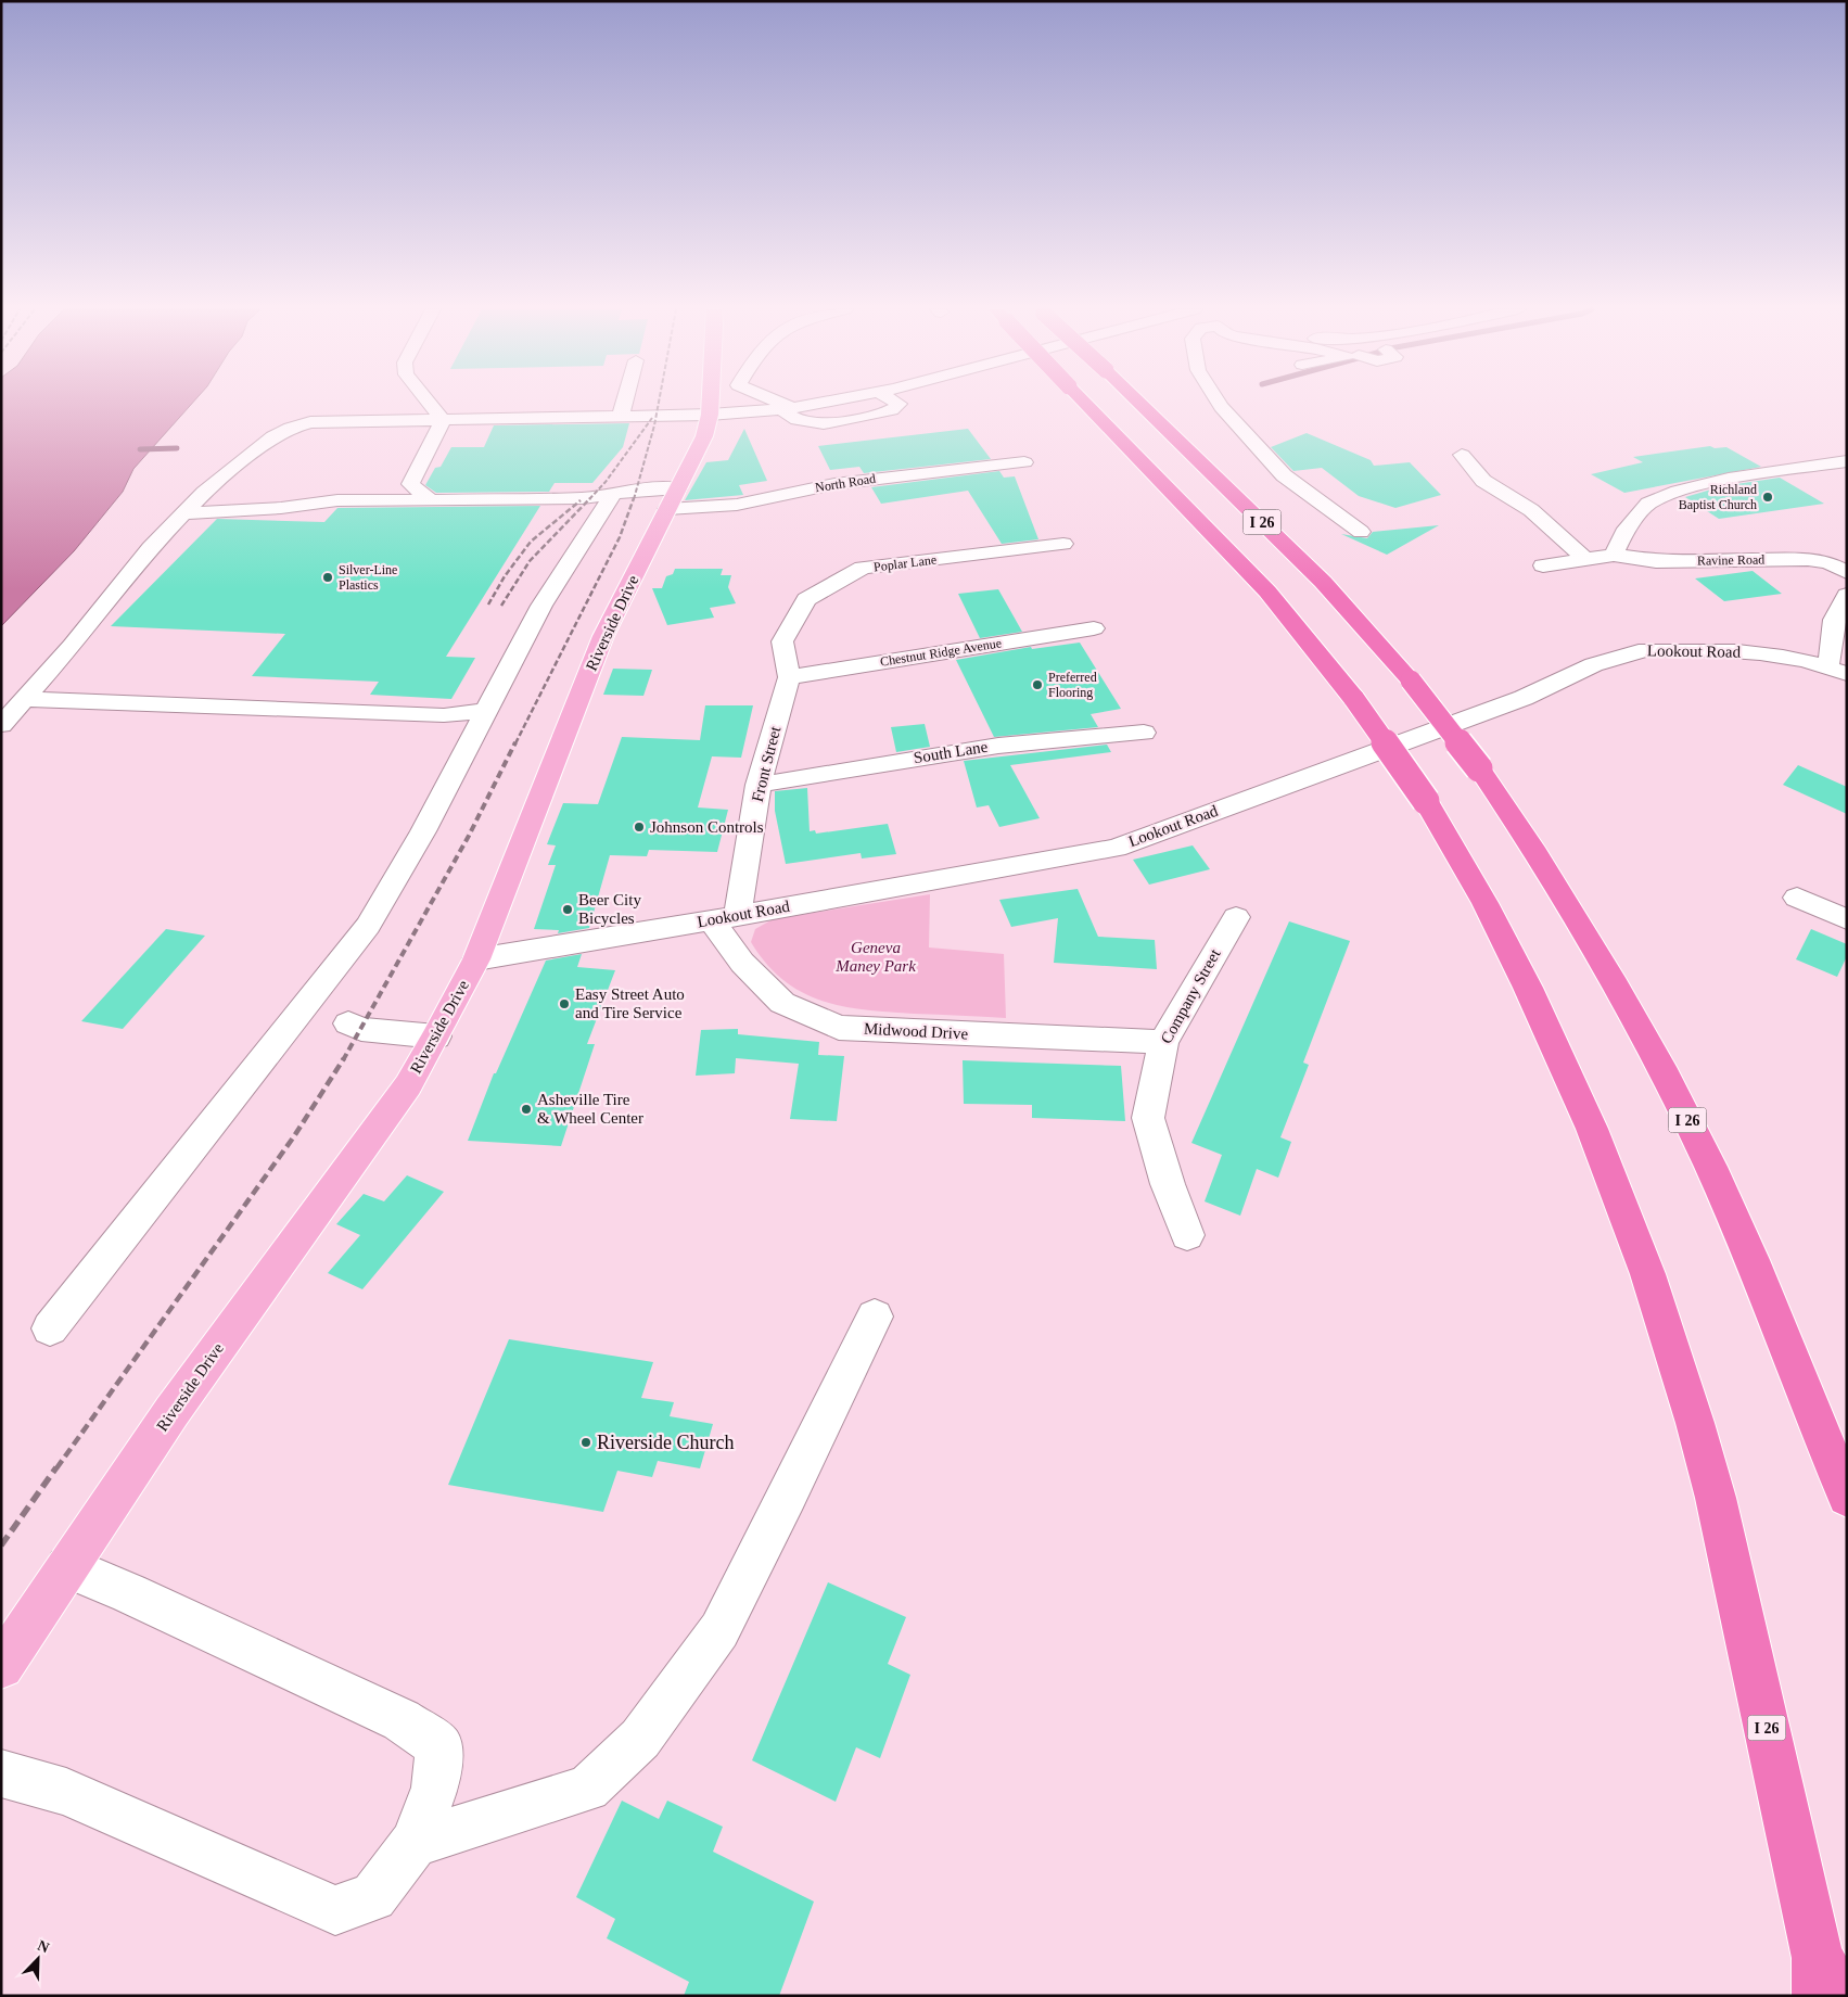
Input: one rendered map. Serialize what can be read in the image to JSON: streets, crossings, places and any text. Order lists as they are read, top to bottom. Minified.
{"streets":{"highway":["I 26"],"main road":["Riverside Drive"],"street":["North Road","Ravine Road","Poplar Lane","Lookout Road","Chestnut Ridge Avenue","South Lane","Front Street","Company Street","Midwood Drive"]},"crossings":[["North Road","Riverside Drive"],["Poplar Lane","Chestnut Ridge Avenue"],["Poplar Lane","Front Street"],["Riverside Drive","Lookout Road"],["Lookout Road","Front Street"],["Lookout Road","Midwood Drive"],["Chestnut Ridge Avenue","Front Street"],["South Lane","Front Street"],["Front Street","Midwood Drive"],["Company Street","Midwood Drive"]],"parks":["Geneva Maney Park"],"places":["Richland Baptist Church","Silver-Line Plastics","Preferred Flooring","Johnson Controls","Beer City Bicycles","Easy Street Auto and Tire Service","Asheville Tire & Wheel Center","Riverside Church"],"north":"top right"}
